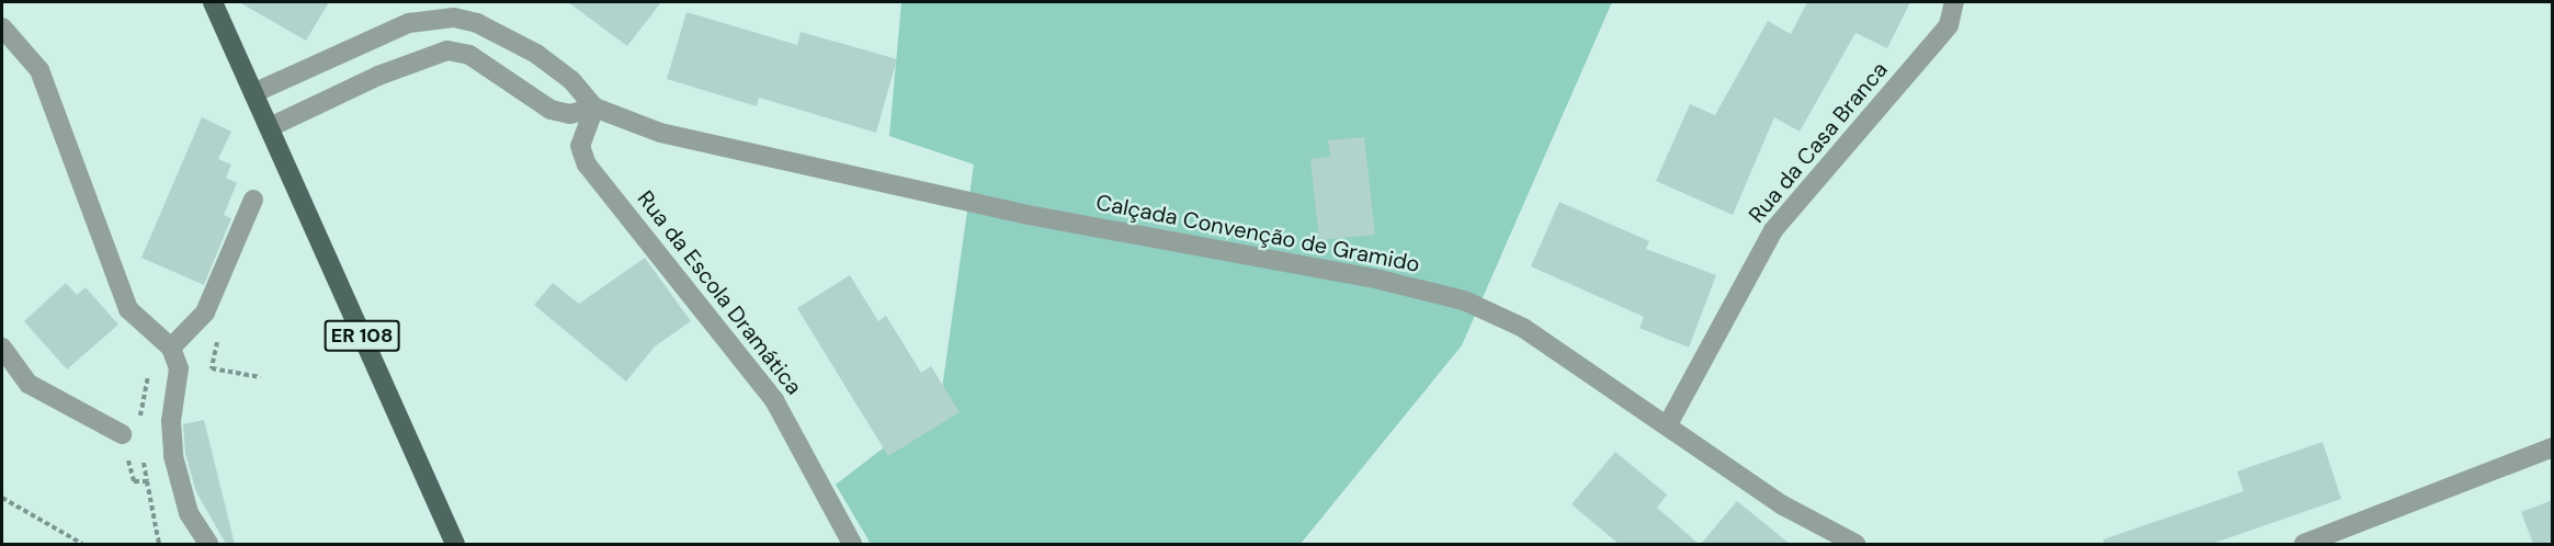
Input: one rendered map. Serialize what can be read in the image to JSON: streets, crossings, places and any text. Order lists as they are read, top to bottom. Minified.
{"streets":{"main road":["ER 108"],"street":["Rua da Casa Branca","Calçada Convenção de Gramido","Rua da Escola Dramática"]},"crossings":[["Rua da Casa Branca","Calçada Convenção de Gramido"],["Calçada Convenção de Gramido","Rua da Escola Dramática"],["Calçada Convenção de Gramido","ER 108"]]}
